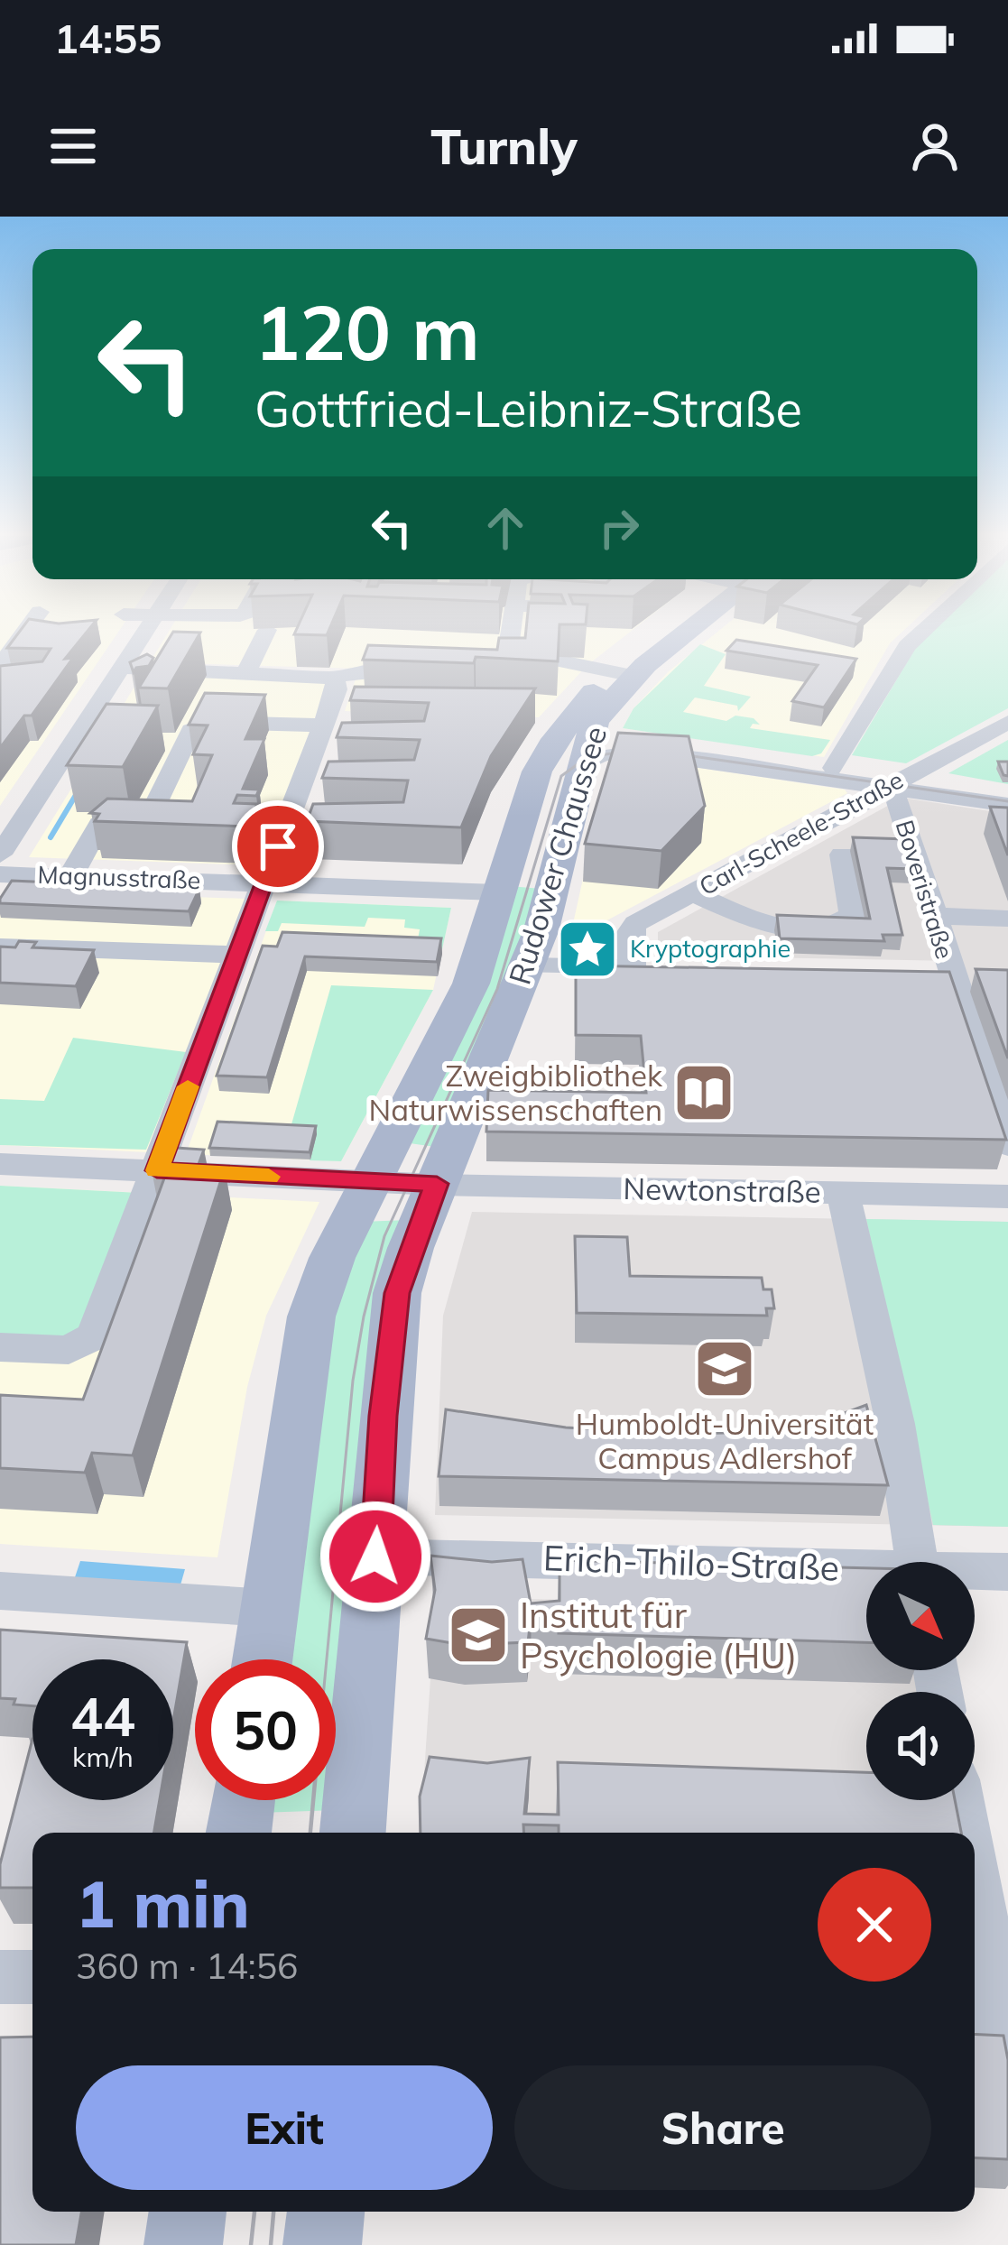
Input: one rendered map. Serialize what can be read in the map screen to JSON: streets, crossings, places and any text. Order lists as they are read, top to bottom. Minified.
{"streets":{"main road":["Rudower Chaussee"],"street":["Carl-Scheele-Straße","Magnusstraße","Boveristraße","Newtonstraße","Erich-Thilo-Straße"]},"crossings":[["Carl-Scheele-Straße","Rudower Chaussee"],["Carl-Scheele-Straße","Boveristraße"],["Rudower Chaussee","Magnusstraße"],["Rudower Chaussee","Newtonstraße"],["Rudower Chaussee","Erich-Thilo-Straße"]],"places":{"place":["Kryptographie"],"library":["Zweigbibliothek Naturwissenschaften"],"school or university":["Humboldt-Universität Campus Adlershof","Institut für Psychologie (HU)"]},"north":"bottom right","page":{"status":"14:55","header":"Turnly","turn":["120 m","Gottfried-Leibniz-Straße"],"speed":"44 km/h","limit":"50","heading":["1 min","360 m · 14:56"],"buttons":["Exit","Share"]}}
